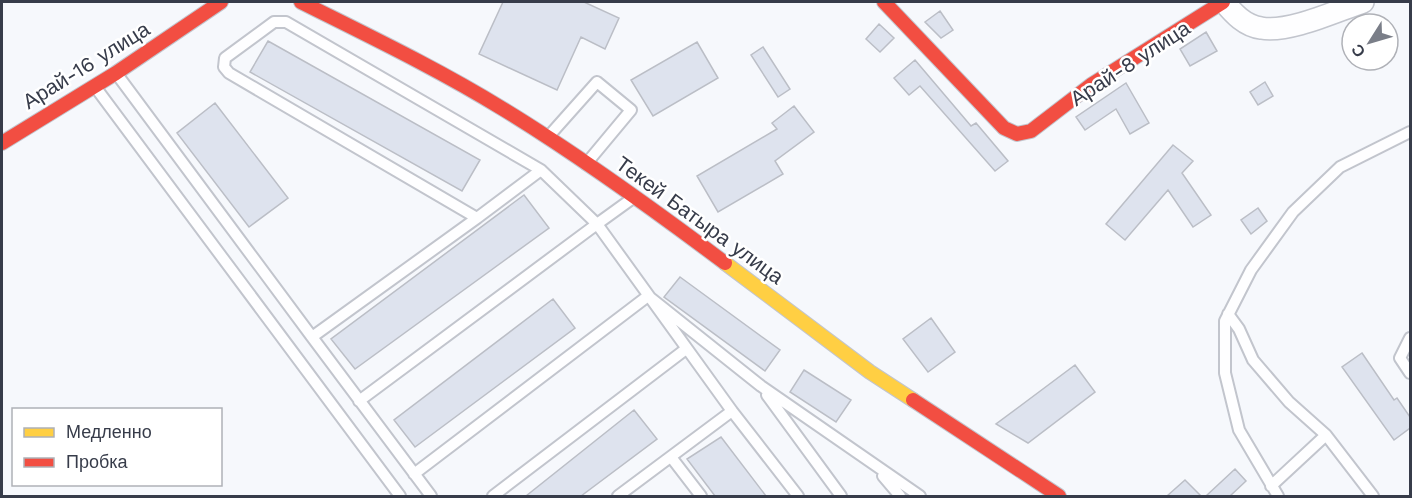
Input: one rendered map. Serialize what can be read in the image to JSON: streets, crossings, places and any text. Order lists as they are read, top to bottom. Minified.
{"streets":{"street":["Арай-8 улица","Арай-16 улица","Текей Батыра улица"]},"legend":["Медленно","Пробка"],"north":"bottom left"}
